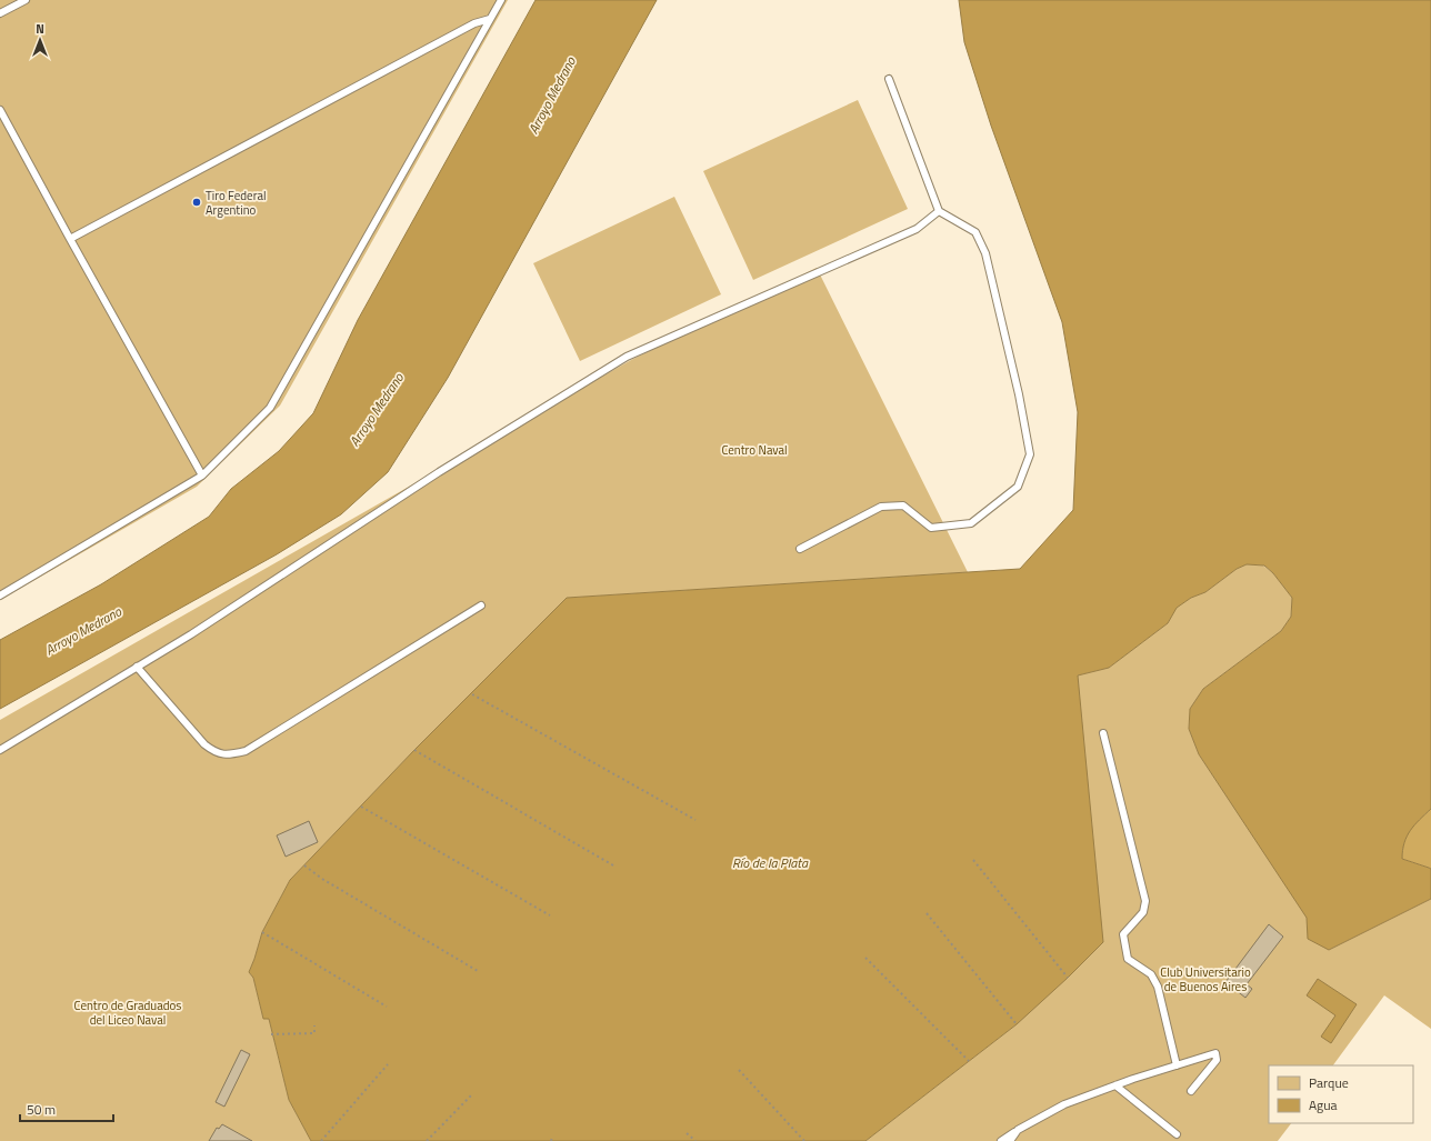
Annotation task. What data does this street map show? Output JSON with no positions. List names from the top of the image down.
{
  "water": ["Arroyo Medrano", "Río de la Plata"],
  "parks": ["Centro Naval", "Club Universitario de Buenos Aires", "Centro de Graduados del Liceo Naval"],
  "places": ["Tiro Federal Argentino"],
  "legend": ["Parque", "Agua"],
  "scale_bar": "50 m",
  "north": "top"
}
